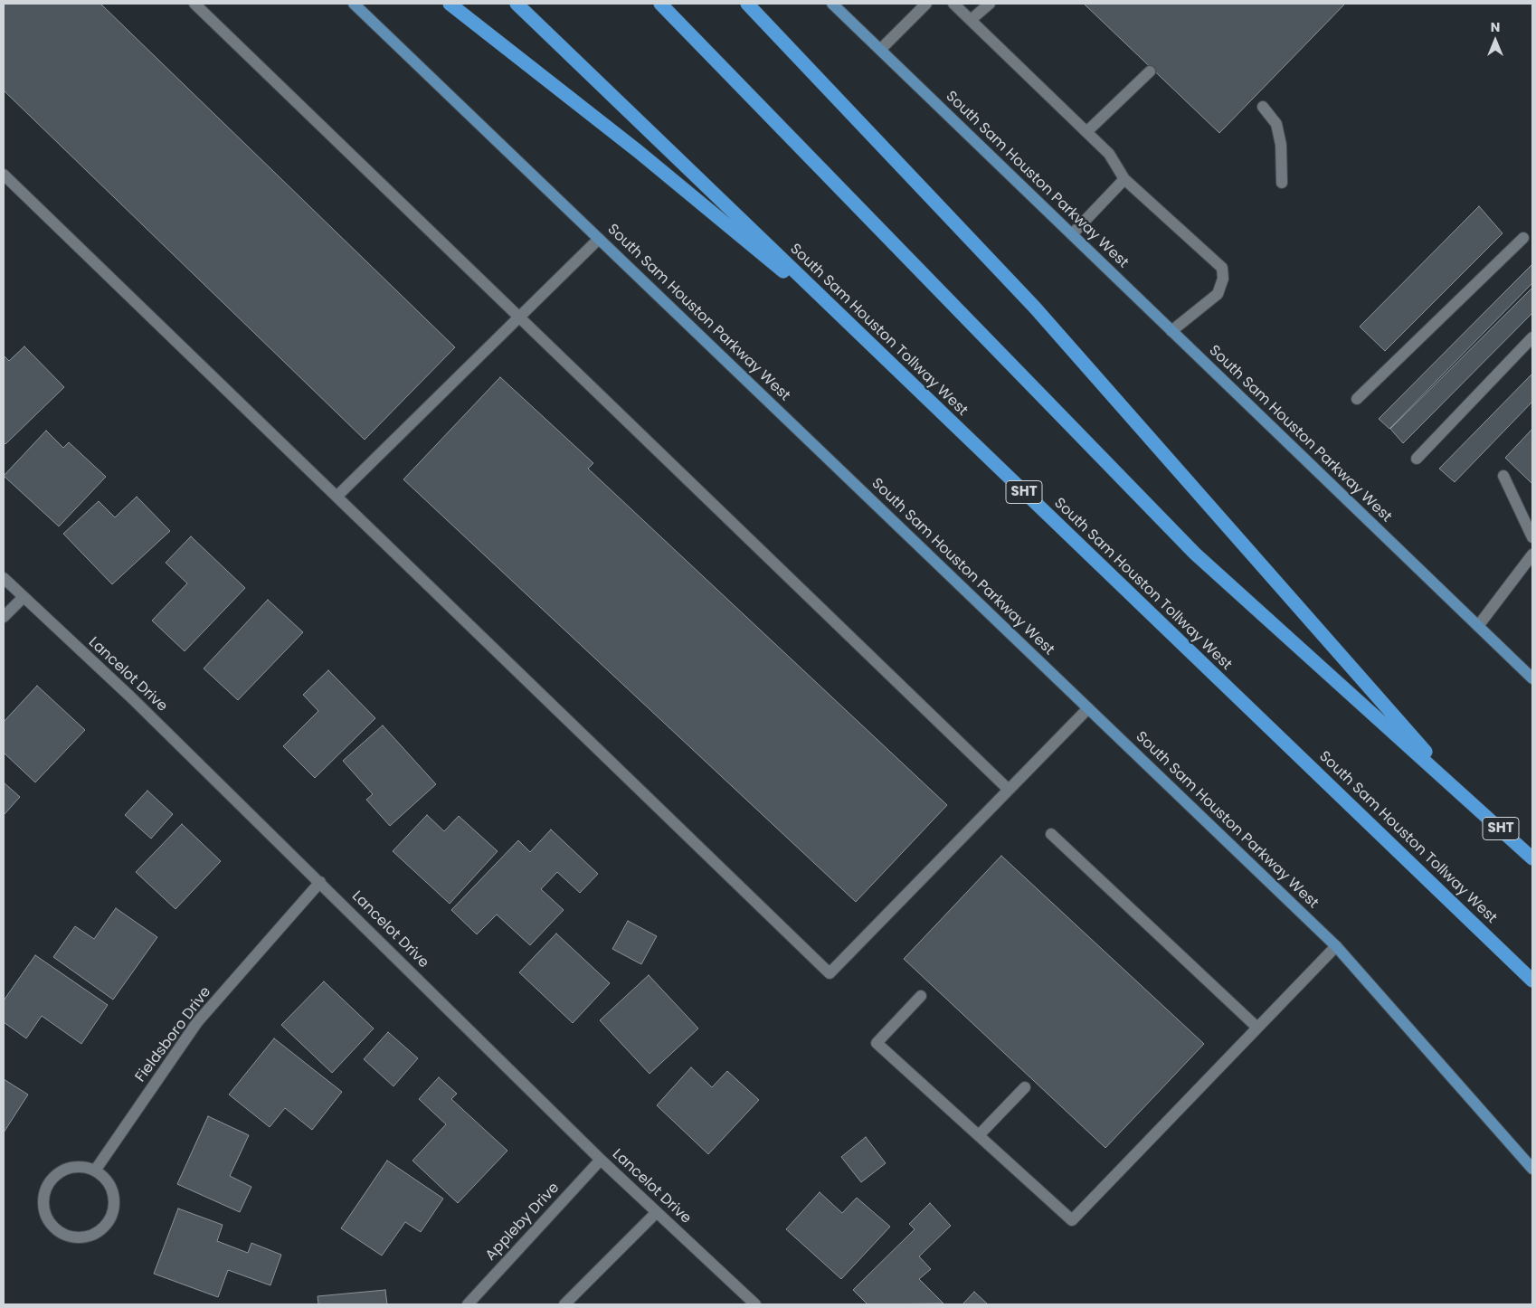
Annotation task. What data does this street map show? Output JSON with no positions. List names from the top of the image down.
{
  "streets": {
    "highway": ["South Sam Houston Tollway West", "SHT"],
    "main road": ["South Sam Houston Parkway West"],
    "street": ["Lancelot Drive", "Fieldsboro Drive", "Appleby Drive"]
  },
  "crossings": [
    ["Lancelot Drive", "Fieldsboro Drive"],
    ["Lancelot Drive", "Appleby Drive"]
  ],
  "north": "top"
}
